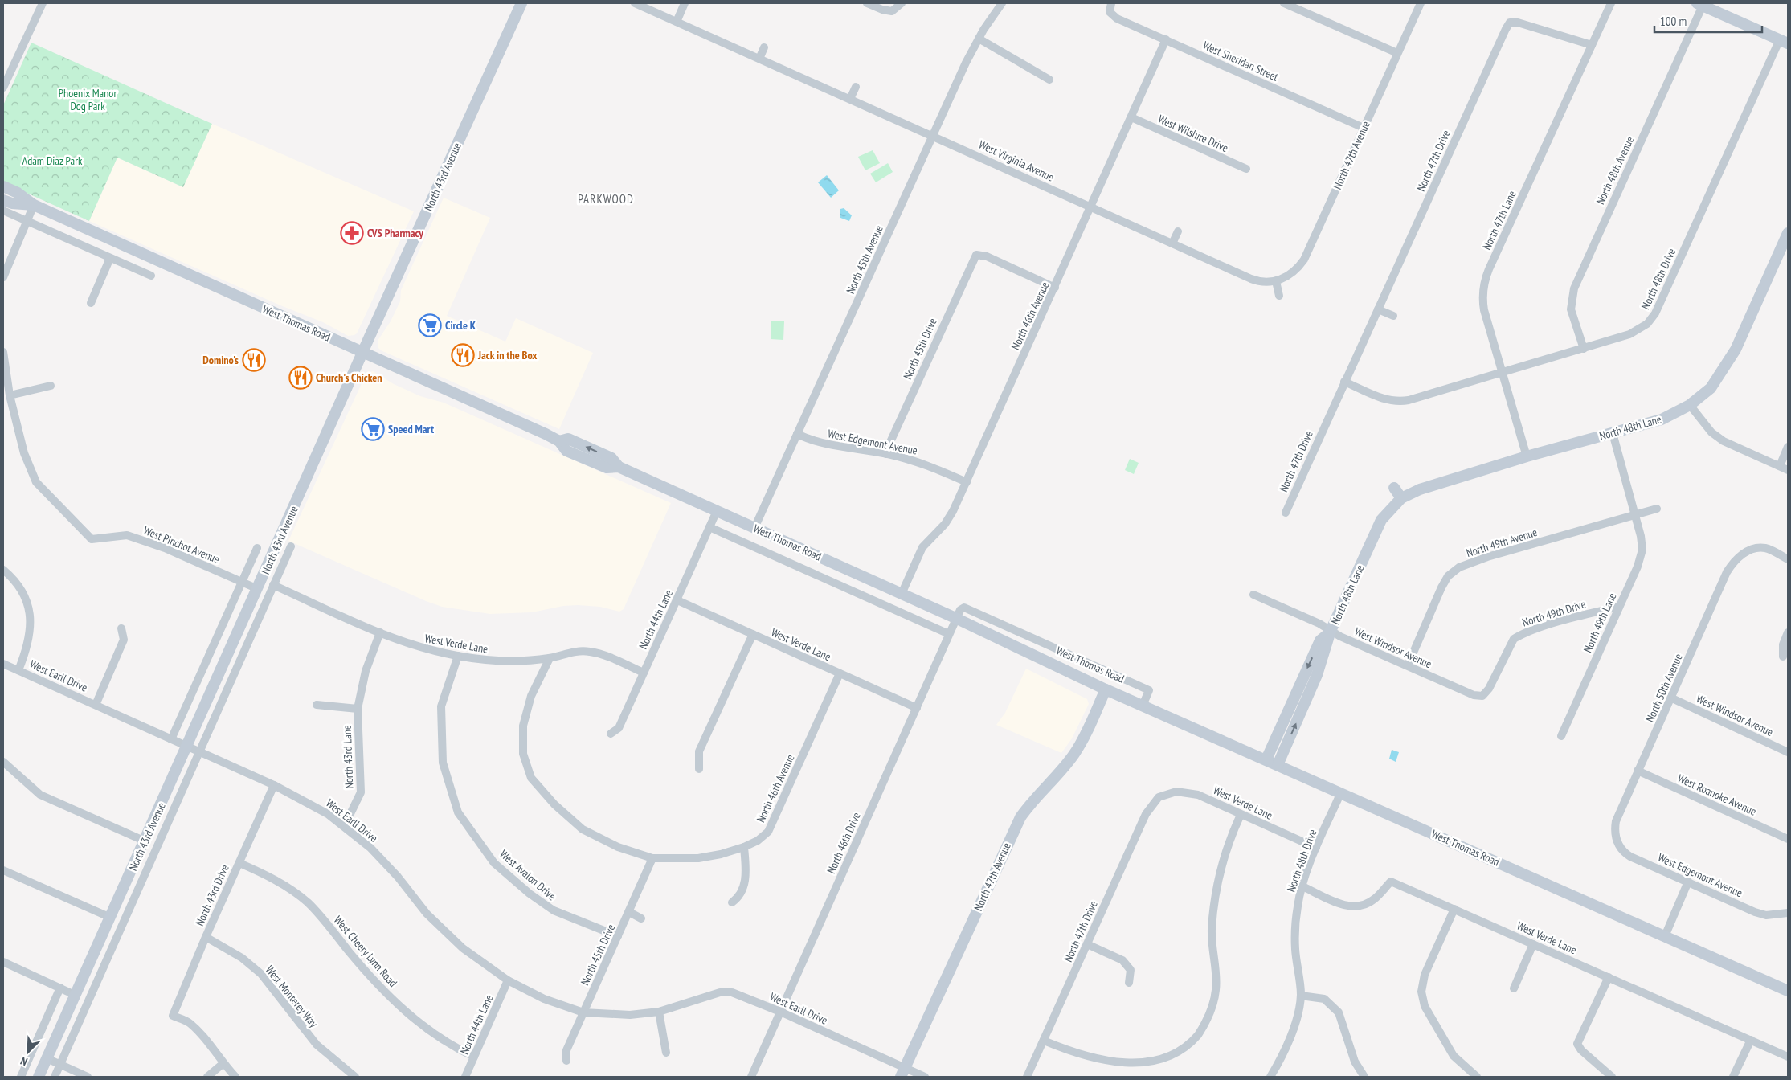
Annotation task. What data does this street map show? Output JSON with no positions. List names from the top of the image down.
{
  "streets": {
    "main road": [
      "North 47th Avenue",
      "North 43rd Avenue",
      "West Thomas Road",
      "North 48th Lane"
    ],
    "street": [
      "West Sheridan Street",
      "West Wilshire Drive",
      "West Virginia Avenue",
      "North 47th Drive",
      "North 48th Avenue",
      "North 47th Lane",
      "North 45th Avenue",
      "North 48th Drive",
      "North 46th Avenue",
      "North 45th Drive",
      "West Edgemont Avenue",
      "North 49th Avenue",
      "West Pinchot Avenue",
      "North 49th Drive",
      "North 44th Lane",
      "North 49th Lane",
      "West Verde Lane",
      "West Windsor Avenue",
      "West Earll Drive",
      "North 50th Avenue",
      "North 43rd Lane",
      "West Roanoke Avenue",
      "North 46th Drive",
      "West Avalon Drive",
      "North 43rd Drive",
      "West Cheery Lynn Road",
      "West Monterey Way"
    ]
  },
  "crossings": [
    ["West Sheridan Street", "North 47th Avenue"],
    ["West Sheridan Street", "North 46th Avenue"],
    ["West Wilshire Drive", "North 46th Avenue"],
    ["North 47th Avenue", "West Virginia Avenue"],
    ["North 47th Avenue", "West Thomas Road"],
    ["North 47th Avenue", "West Earll Drive"],
    ["West Virginia Avenue", "North 45th Avenue"],
    ["West Virginia Avenue", "North 46th Avenue"],
    ["North 47th Drive", "North 47th Lane"],
    ["North 47th Drive", "North 48th Drive"],
    ["North 47th Drive", "West Verde Lane"],
    ["North 48th Avenue", "North 48th Drive"],
    ["North 43rd Avenue", "West Thomas Road"],
    ["North 43rd Avenue", "West Pinchot Avenue"],
    ["North 43rd Avenue", "West Verde Lane"],
    ["North 43rd Avenue", "West Earll Drive"],
    ["North 47th Lane", "North 48th Drive"],
    ["North 47th Lane", "North 48th Lane"],
    ["North 45th Avenue", "West Thomas Road"],
    ["North 45th Avenue", "West Edgemont Avenue"],
    ["North 48th Drive", "West Thomas Road"],
    ["North 48th Drive", "West Verde Lane"],
    ["North 46th Avenue", "West Thomas Road"],
    ["North 46th Avenue", "North 45th Drive"],
    ["North 46th Avenue", "West Edgemont Avenue"],
    ["North 46th Avenue", "West Verde Lane"],
    ["West Thomas Road", "North 48th Lane"],
    ["West Thomas Road", "North 44th Lane"],
    ["West Thomas Road", "North 46th Drive"],
    ["North 45th Drive", "West Edgemont Avenue"],
    ["North 45th Drive", "West Earll Drive"],
    ["North 45th Drive", "West Avalon Drive"],
    ["North 48th Lane", "North 49th Lane"],
    ["North 48th Lane", "West Windsor Avenue"],
    ["West Edgemont Avenue", "North 50th Avenue"],
    ["North 49th Avenue", "North 49th Lane"],
    ["North 49th Avenue", "West Windsor Avenue"],
    ["North 49th Drive", "North 49th Lane"],
    ["North 49th Drive", "West Windsor Avenue"],
    ["North 44th Lane", "West Verde Lane"],
    ["North 44th Lane", "West Earll Drive"],
    ["North 44th Lane", "West Cheery Lynn Road"],
    ["West Verde Lane", "North 43rd Lane"],
    ["West Verde Lane", "North 46th Drive"],
    ["West Verde Lane", "West Avalon Drive"],
    ["West Windsor Avenue", "North 50th Avenue"],
    ["West Earll Drive", "North 43rd Lane"],
    ["West Earll Drive", "North 46th Drive"],
    ["West Earll Drive", "North 43rd Drive"],
    ["North 50th Avenue", "West Roanoke Avenue"],
    ["North 43rd Drive", "West Cheery Lynn Road"],
    ["North 43rd Drive", "West Monterey Way"]
  ],
  "districts": ["PARKWOOD"],
  "parks": ["Phoenix Manor Dog Park", "Adam Diaz Park"],
  "places": {
    "pharmacy": ["CVS Pharmacy"],
    "supermarket": ["Circle K", "Speed Mart"],
    "restaurant": ["Jack in the Box", "Domino's", "Church's Chicken"]
  },
  "scale_bar": "100 m",
  "north": "bottom left"
}
